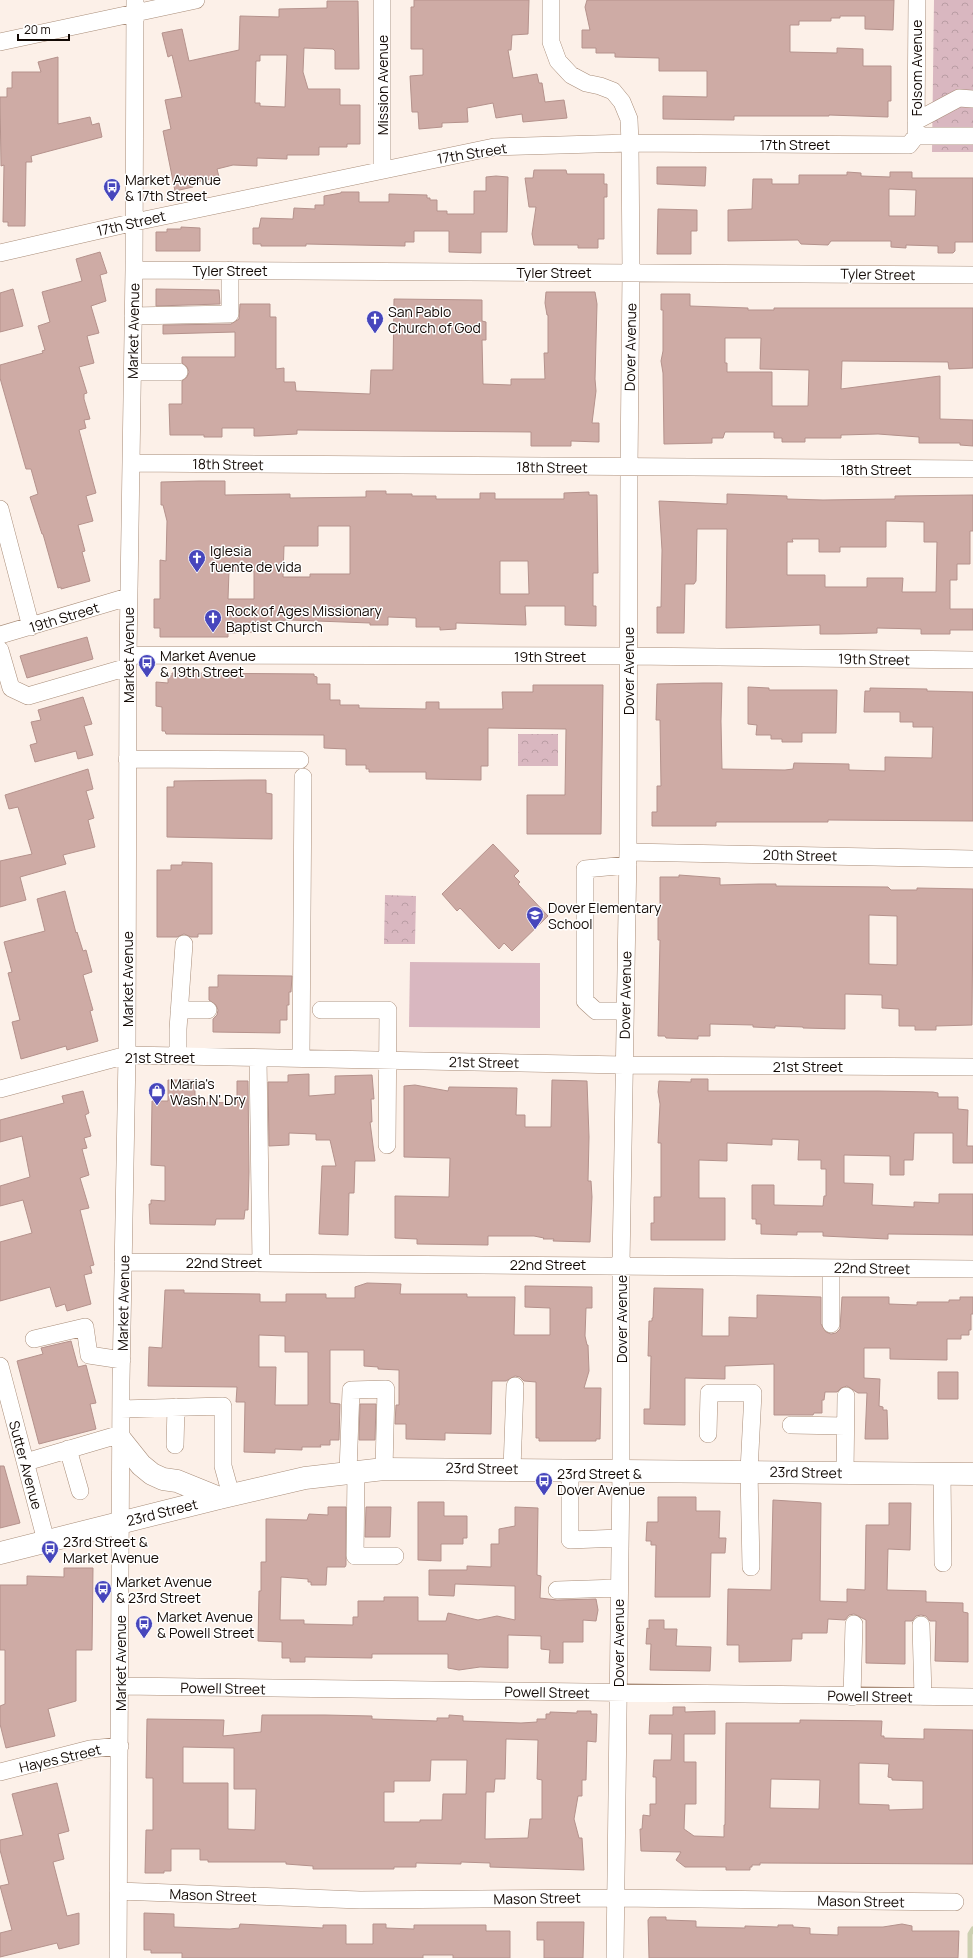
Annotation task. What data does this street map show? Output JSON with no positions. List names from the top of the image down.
{
  "streets": {
    "main road": ["23rd Street"],
    "street": [
      "Folsom Avenue",
      "Mission Avenue",
      "17th Street",
      "Tyler Street",
      "Market Avenue",
      "Dover Avenue",
      "18th Street",
      "19th Street",
      "20th Street",
      "21st Street",
      "22nd Street",
      "Sutter Avenue",
      "Powell Street",
      "Hayes Street",
      "Mason Street"
    ]
  },
  "crossings": [
    ["Folsom Avenue", "17th Street"],
    ["Mission Avenue", "17th Street"],
    ["17th Street", "Market Avenue"],
    ["17th Street", "Dover Avenue"],
    ["Tyler Street", "Market Avenue"],
    ["Tyler Street", "Dover Avenue"],
    ["Market Avenue", "18th Street"],
    ["Market Avenue", "19th Street"],
    ["Market Avenue", "21st Street"],
    ["Market Avenue", "22nd Street"],
    ["Market Avenue", "23rd Street"],
    ["Market Avenue", "Powell Street"],
    ["Market Avenue", "Hayes Street"],
    ["Market Avenue", "Mason Street"],
    ["Dover Avenue", "18th Street"],
    ["Dover Avenue", "19th Street"],
    ["Dover Avenue", "20th Street"],
    ["Dover Avenue", "21st Street"],
    ["Dover Avenue", "22nd Street"],
    ["Dover Avenue", "23rd Street"],
    ["Dover Avenue", "Powell Street"],
    ["Dover Avenue", "Mason Street"],
    ["Sutter Avenue", "23rd Street"]
  ],
  "places": {
    "bus stop": [
      "Market Avenue & 17th Street",
      "Market Avenue & 19th Street",
      "23rd Street & Dover Avenue",
      "23rd Street & Market Avenue",
      "Market Avenue & 23rd Street",
      "Market Avenue & Powell Street"
    ],
    "church": ["San Pablo Church of God", "Iglesia fuente de vida", "Rock of Ages Missionary Baptist Church"],
    "school or university": ["Dover Elementary School"],
    "shop": ["Maria's Wash N' Dry"]
  },
  "scale_bar": "20 m"
}
